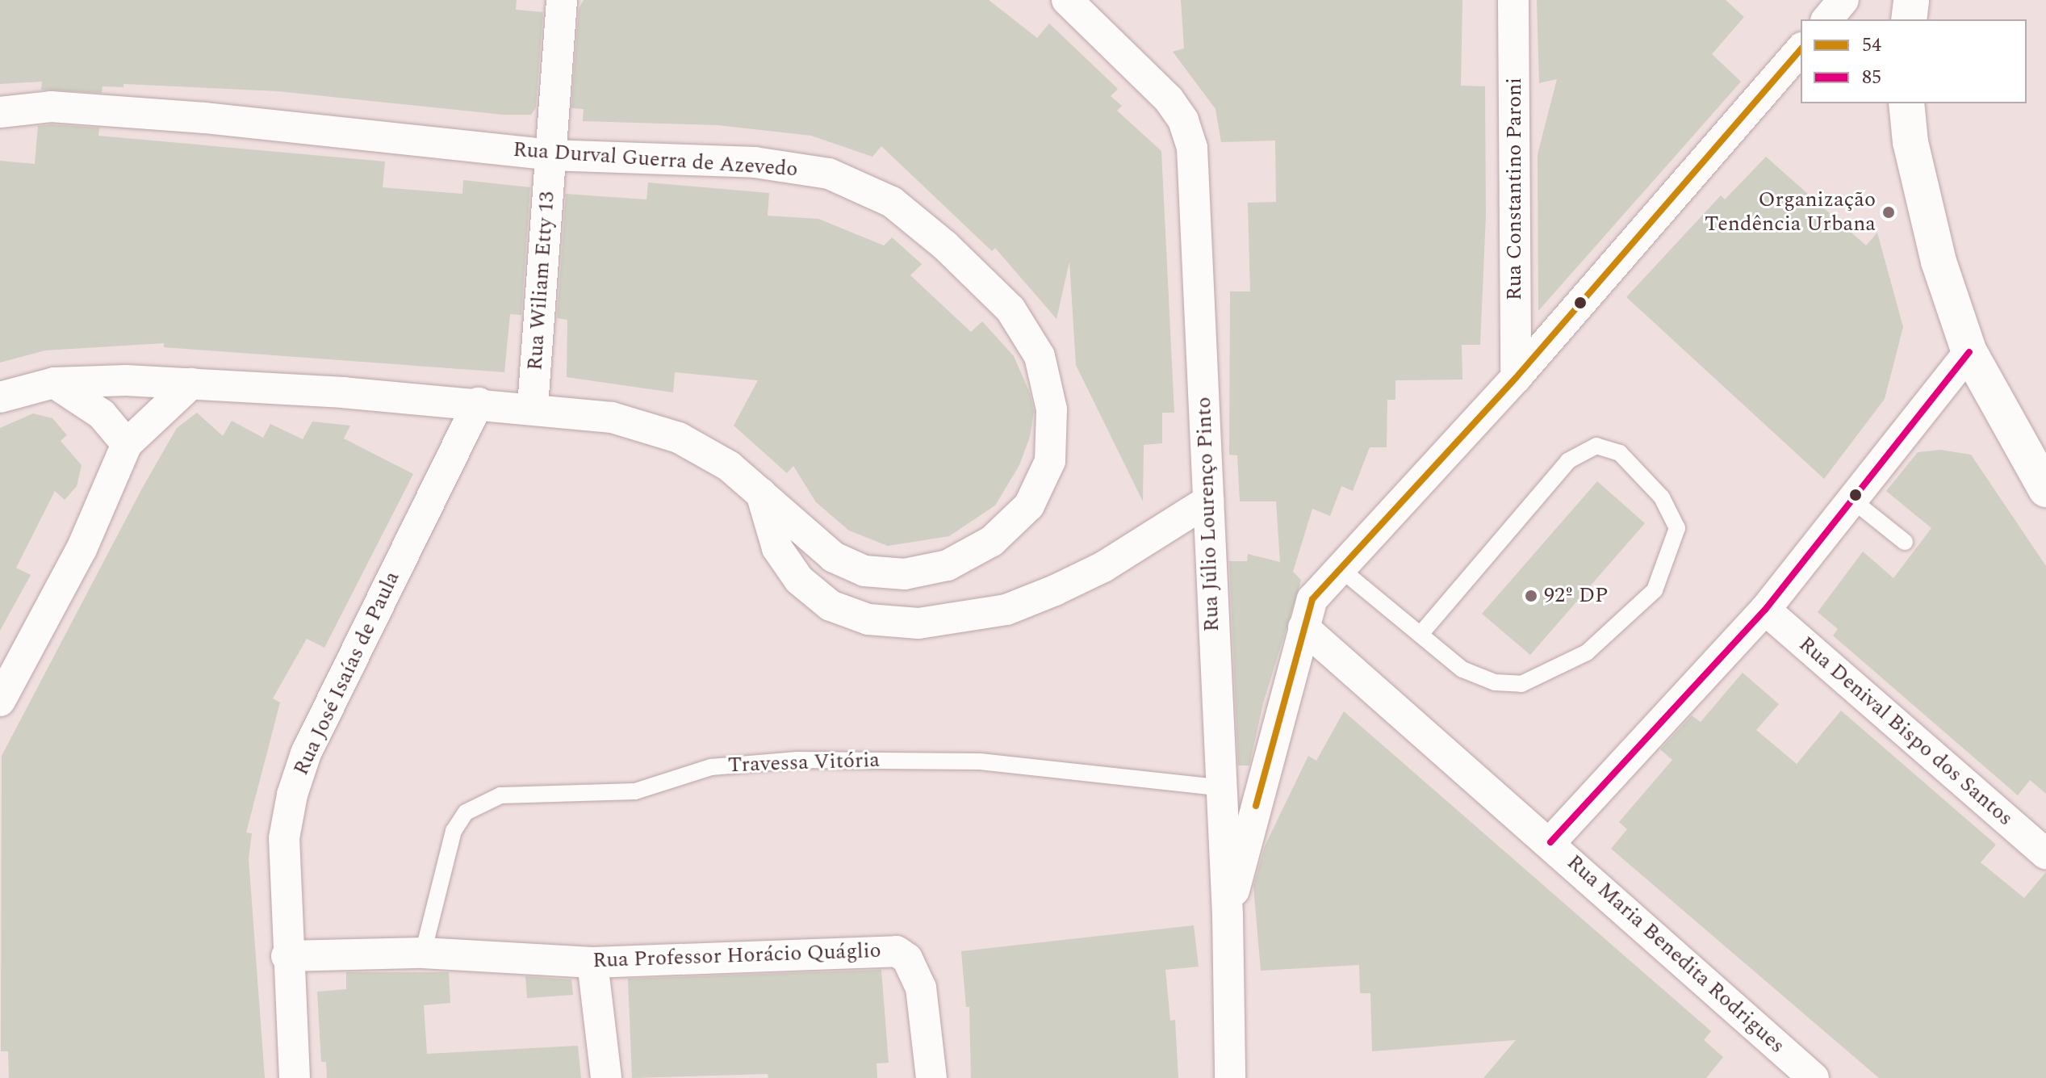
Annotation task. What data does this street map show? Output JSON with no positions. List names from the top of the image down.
{
  "streets": {
    "street": [
      "Rua Durval Guerra de Azevedo",
      "Rua Constantino Paroni",
      "Rua Wiliam Etty 13",
      "Rua Júlio Lourenço Pinto",
      "Rua José Isaías de Paula",
      "Rua Denival Bispo dos Santos",
      "Rua Maria Benedita Rodrigues",
      "Rua Professor Horácio Quáglio"
    ],
    "lane": ["Travessa Vitória"]
  },
  "crossings": [
    ["Rua Durval Guerra de Azevedo", "Rua Wiliam Etty 13"],
    ["Rua Durval Guerra de Azevedo", "Rua José Isaías de Paula"],
    ["Rua Júlio Lourenço Pinto", "Travessa Vitória"],
    ["Rua José Isaías de Paula", "Rua Professor Horácio Quáglio"],
    ["Travessa Vitória", "Rua Professor Horácio Quáglio"]
  ],
  "places": ["Organização Tendência Urbana", "92º DP"],
  "lines": ["transit line 54", "transit line 85"],
  "legend": ["54", "85"]
}
